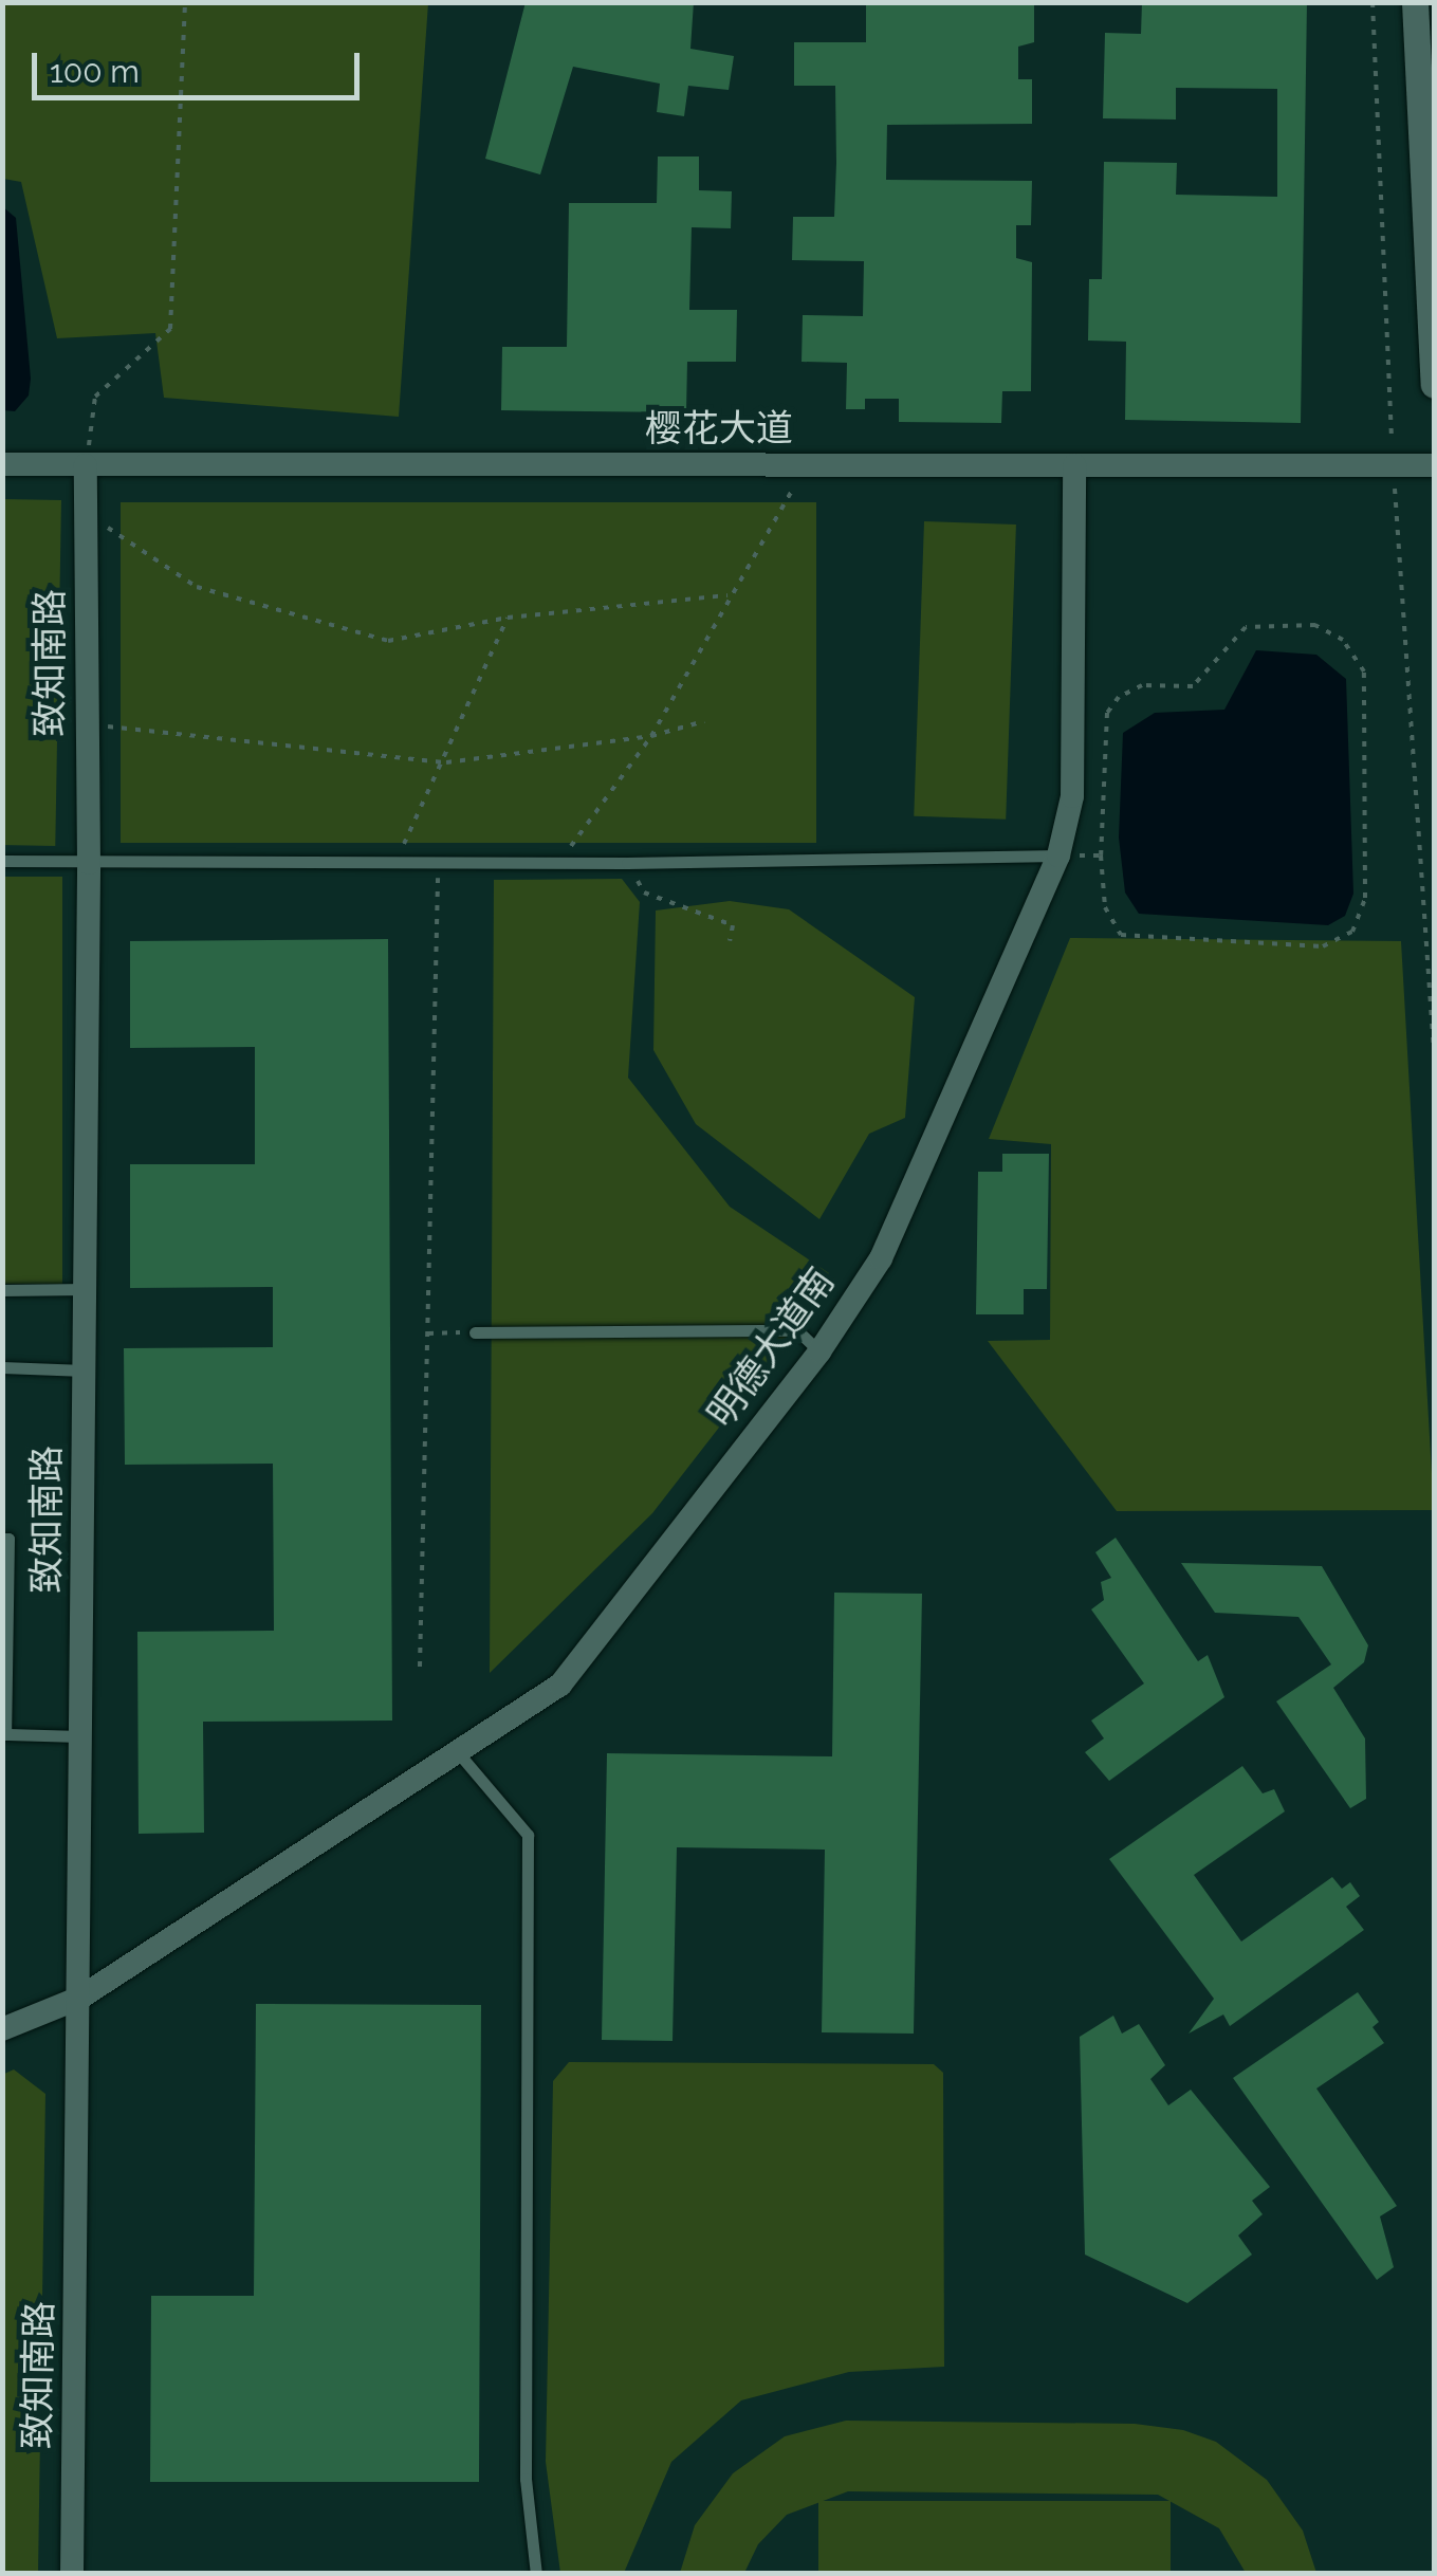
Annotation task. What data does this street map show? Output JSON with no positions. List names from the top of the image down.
{
  "streets": {
    "street": ["樱花大道", "致知南路", "明德大道南"]
  },
  "crossings": [
    ["樱花大道", "致知南路"],
    ["樱花大道", "明德大道南"],
    ["致知南路", "明德大道南"]
  ],
  "scale_bar": "100 m"
}
